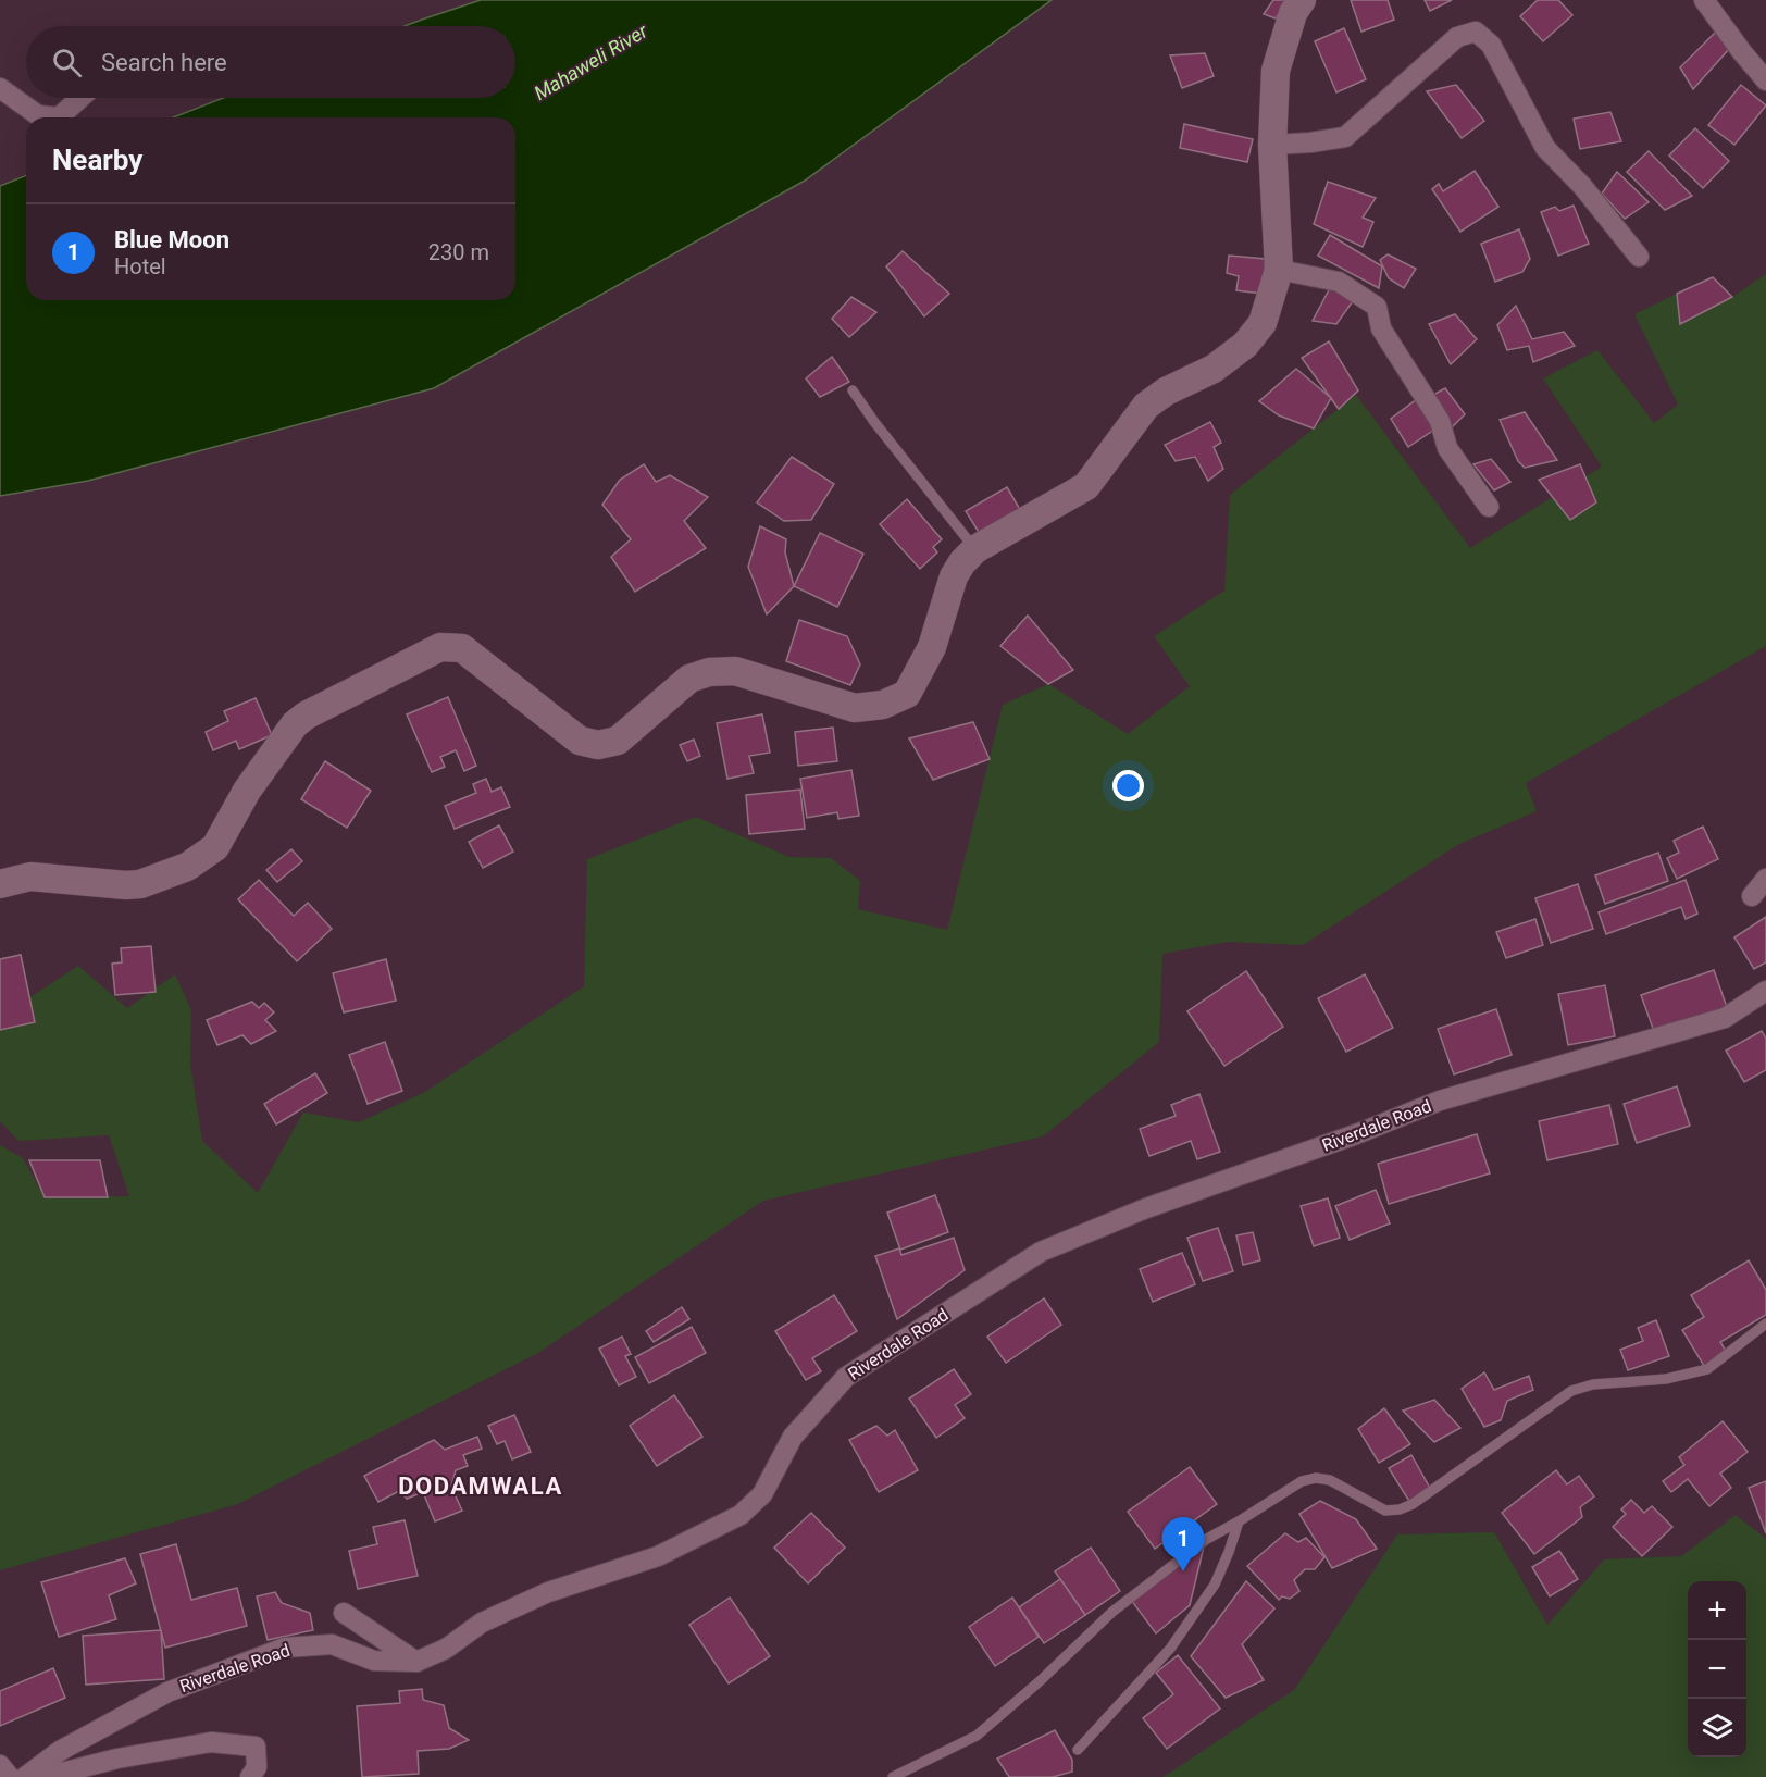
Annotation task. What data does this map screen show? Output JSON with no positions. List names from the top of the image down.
{
  "streets": {
    "street": ["Riverdale Road"]
  },
  "districts": ["DODAMWALA"],
  "water": ["Mahaweli River"],
  "page": {
    "search": "Search here",
    "heading": "Nearby",
    "list": [
      {
        "mark": "1",
        "name": "Blue Moon",
        "note": "Hotel",
        "value": "230 m"
      }
    ],
    "pins": "1",
    "map_buttons": ["+", "−"]
  }
}
